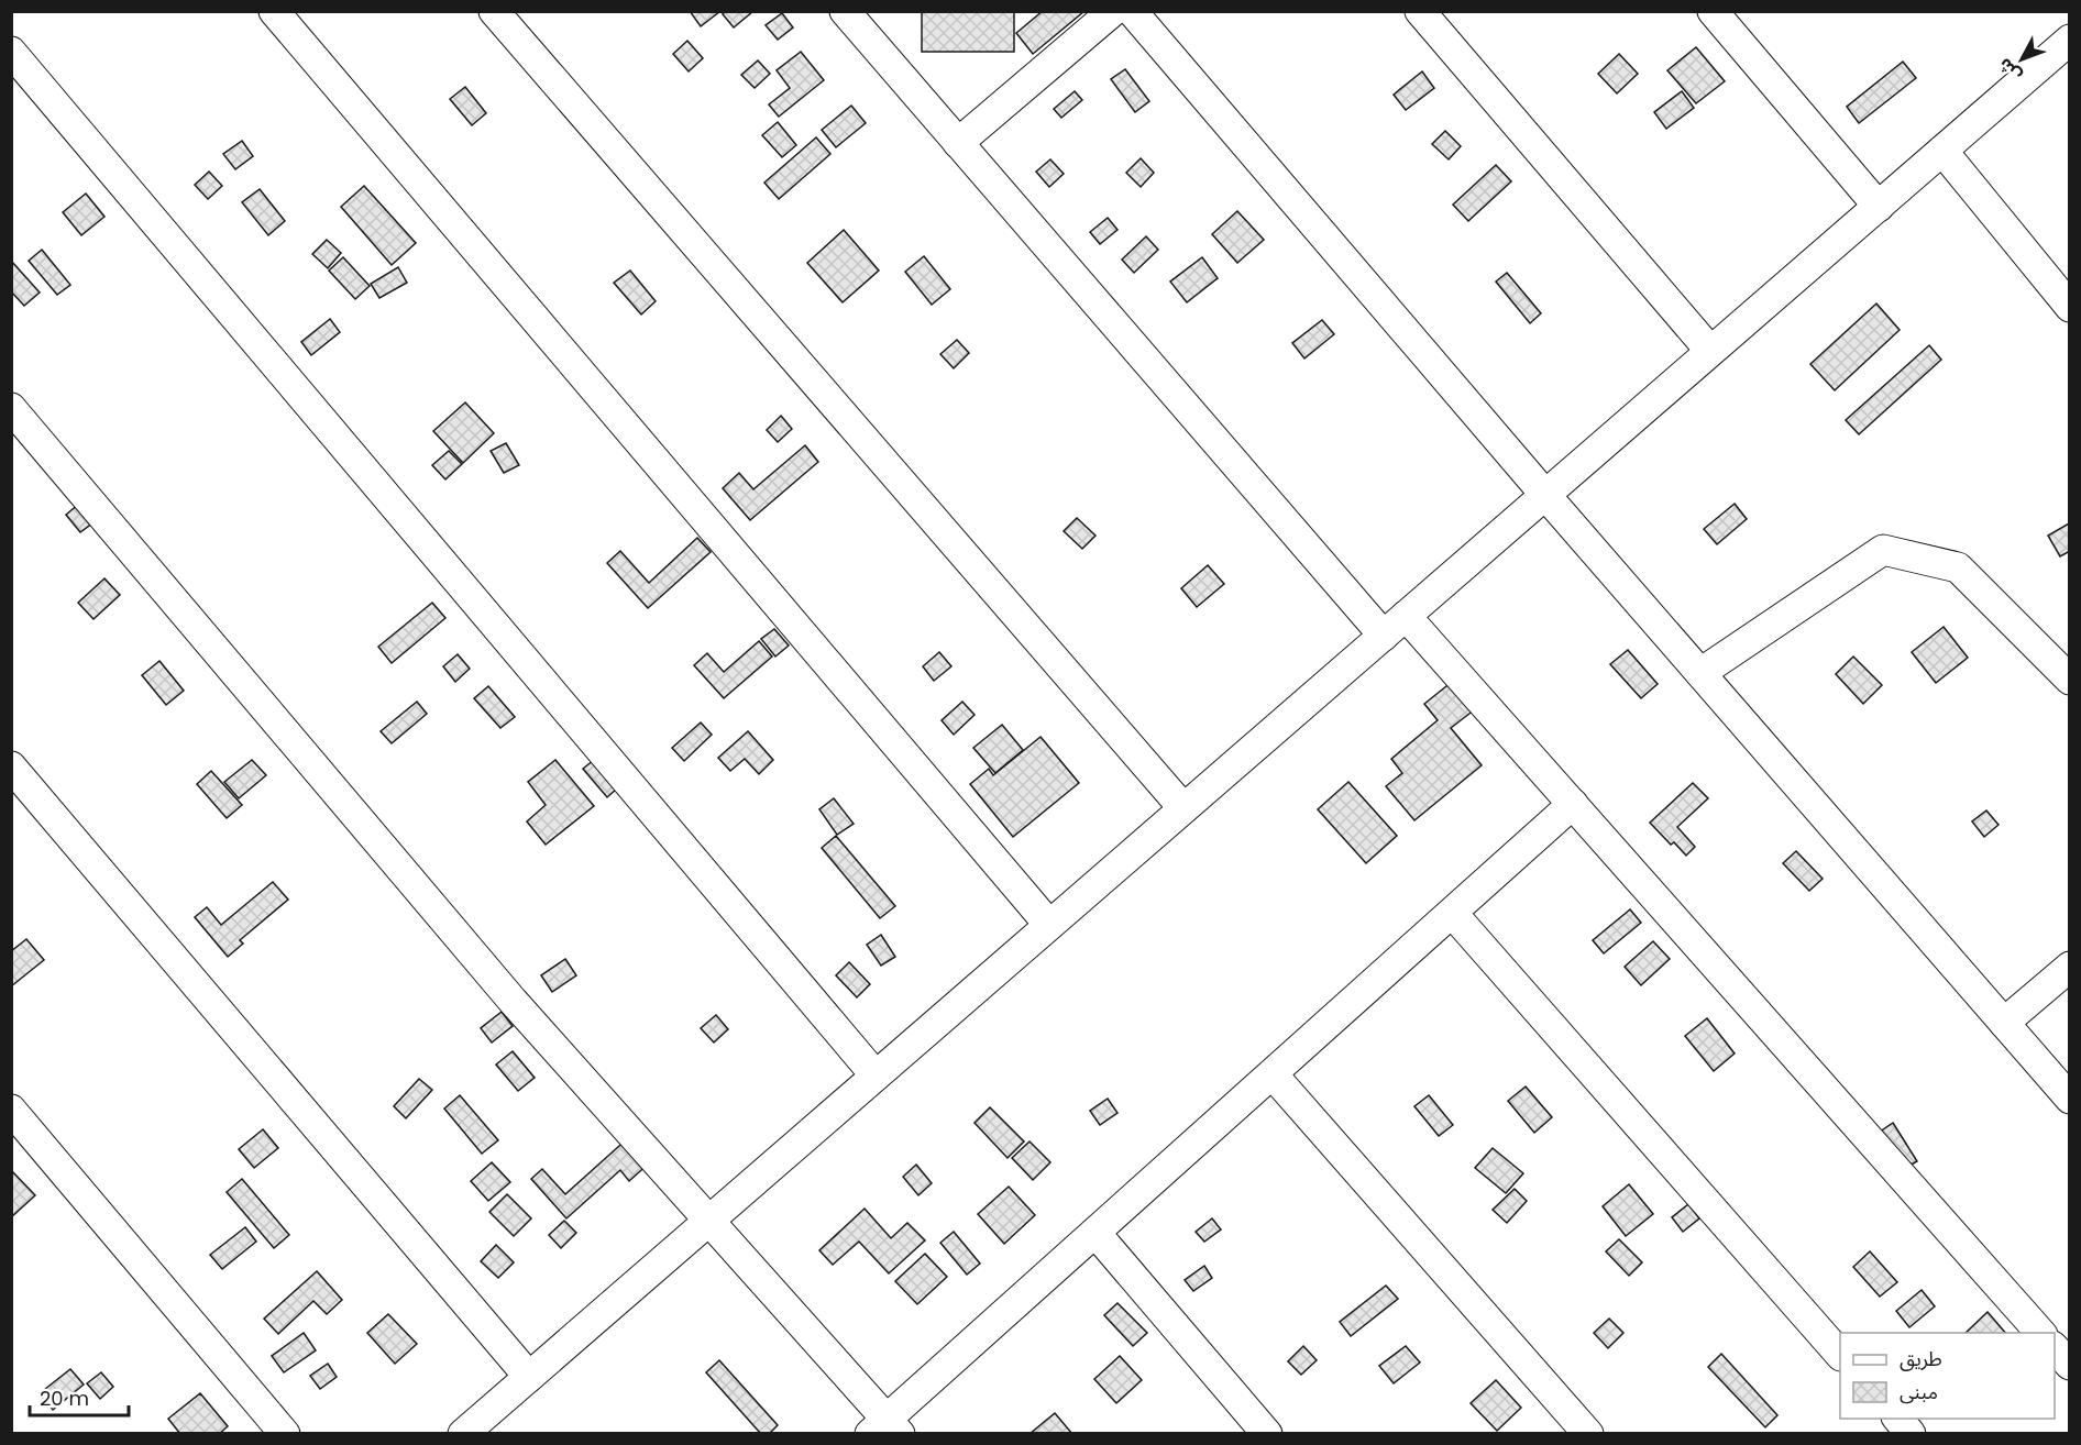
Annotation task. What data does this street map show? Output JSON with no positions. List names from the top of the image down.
{
  "legend": ["طريق", "مبنى"],
  "scale_bar": "20 m",
  "north": "bottom left"
}
